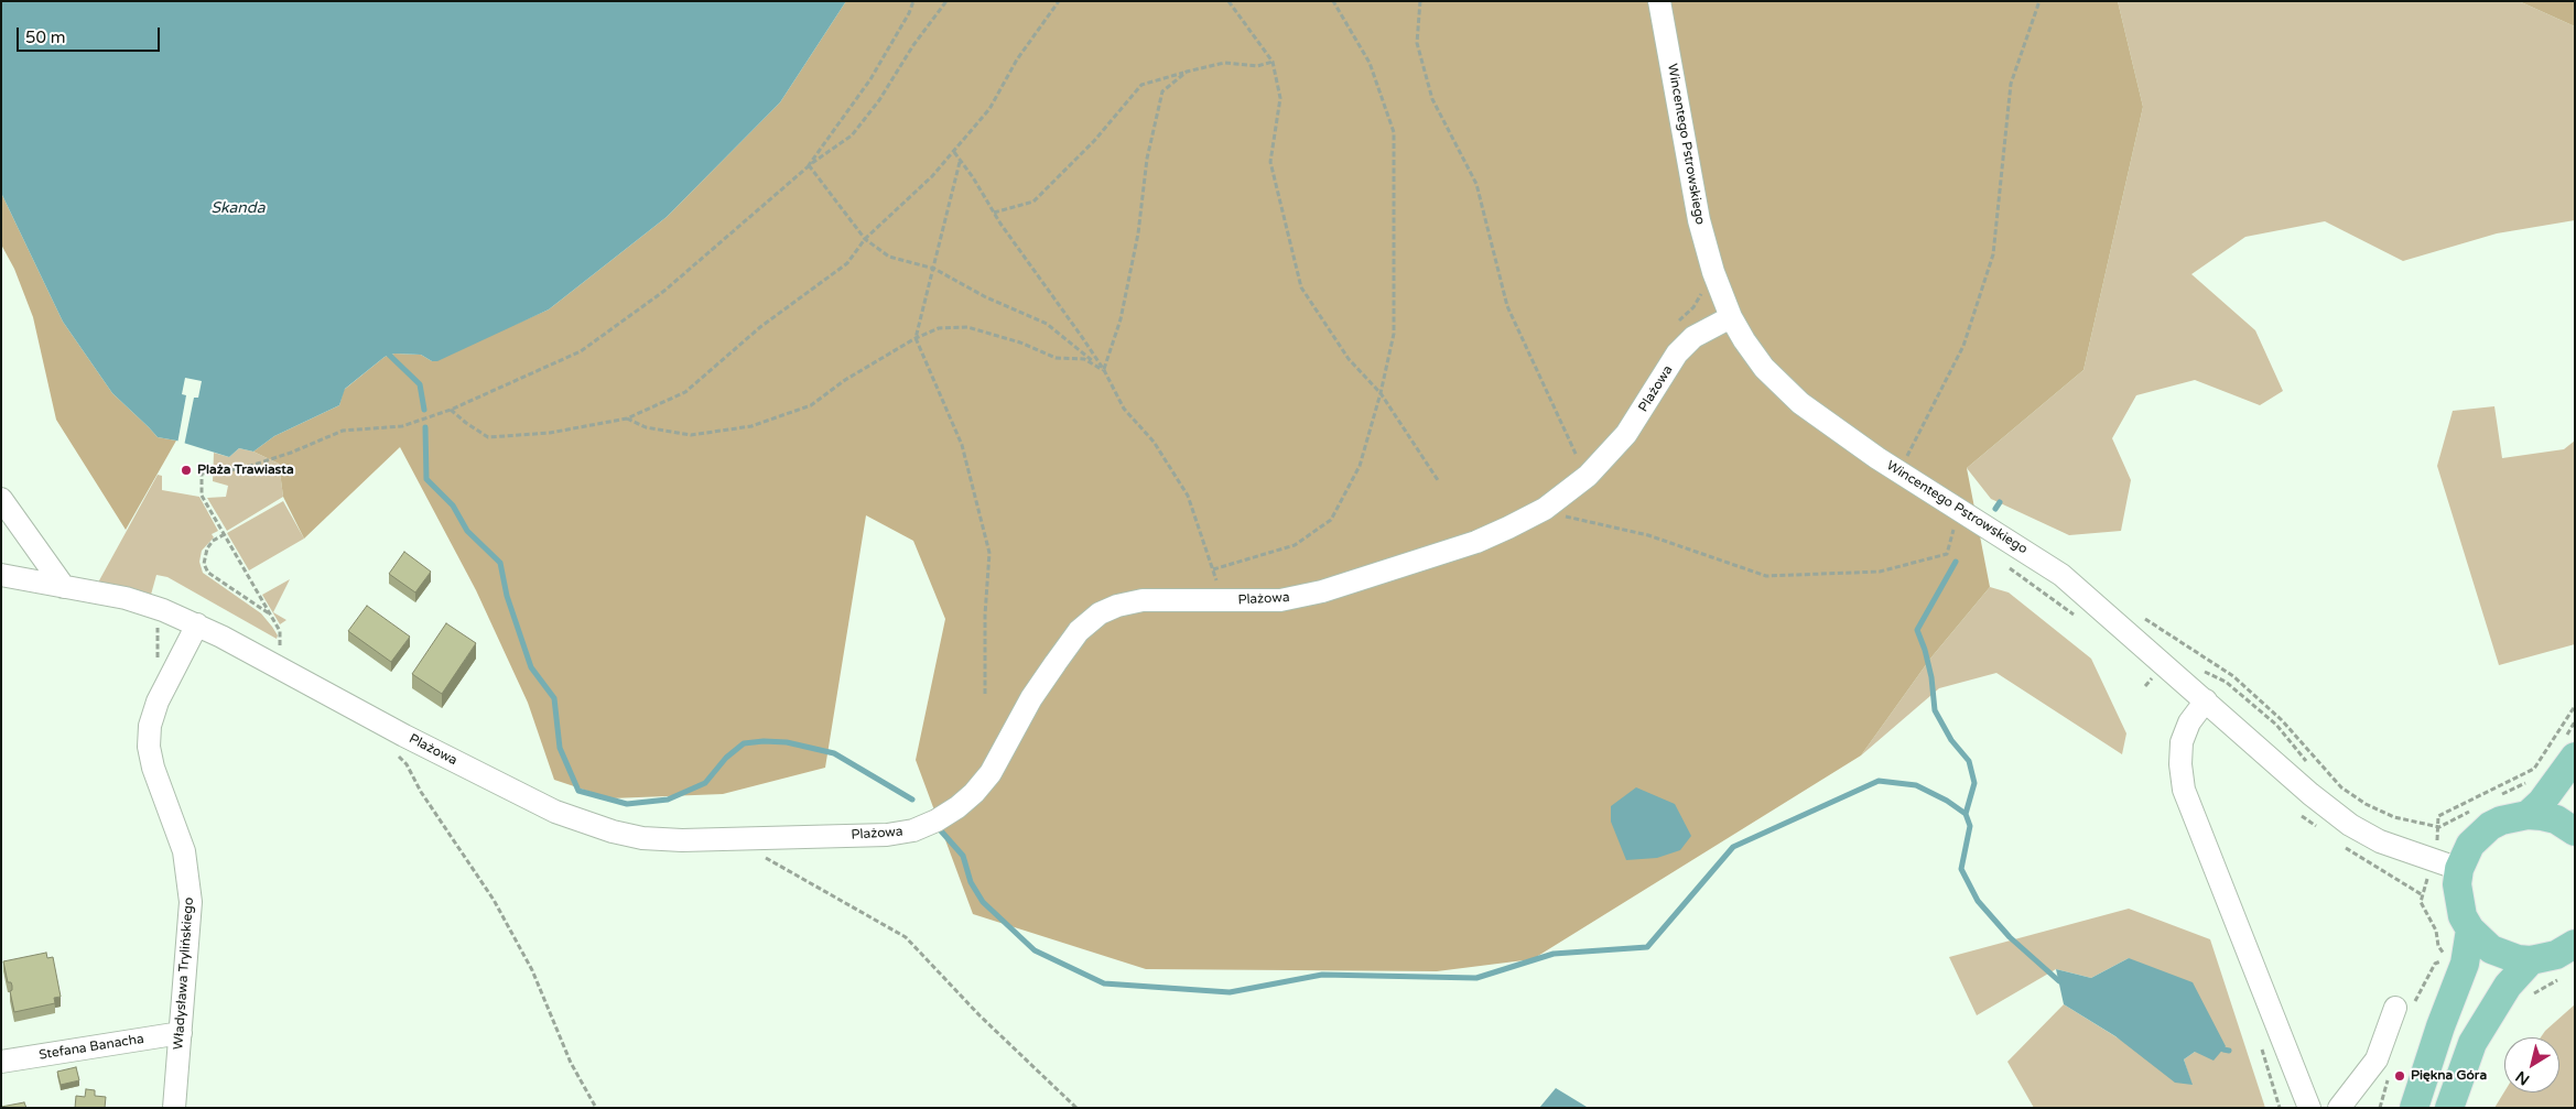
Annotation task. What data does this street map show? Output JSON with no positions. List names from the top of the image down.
{
  "streets": {
    "street": [
      "Wincentego Pstrowskiego",
      "Plażowa",
      "Władysława Trylińskiego",
      "Stefana Banacha"
    ]
  },
  "crossings": [
    ["Wincentego Pstrowskiego", "Plażowa"],
    ["Plażowa", "Władysława Trylińskiego"],
    ["Władysława Trylińskiego", "Stefana Banacha"]
  ],
  "water": ["Skanda"],
  "places": ["Plaża Trawiasta", "Piękna Góra"],
  "scale_bar": "50 m",
  "north": "bottom left"
}
